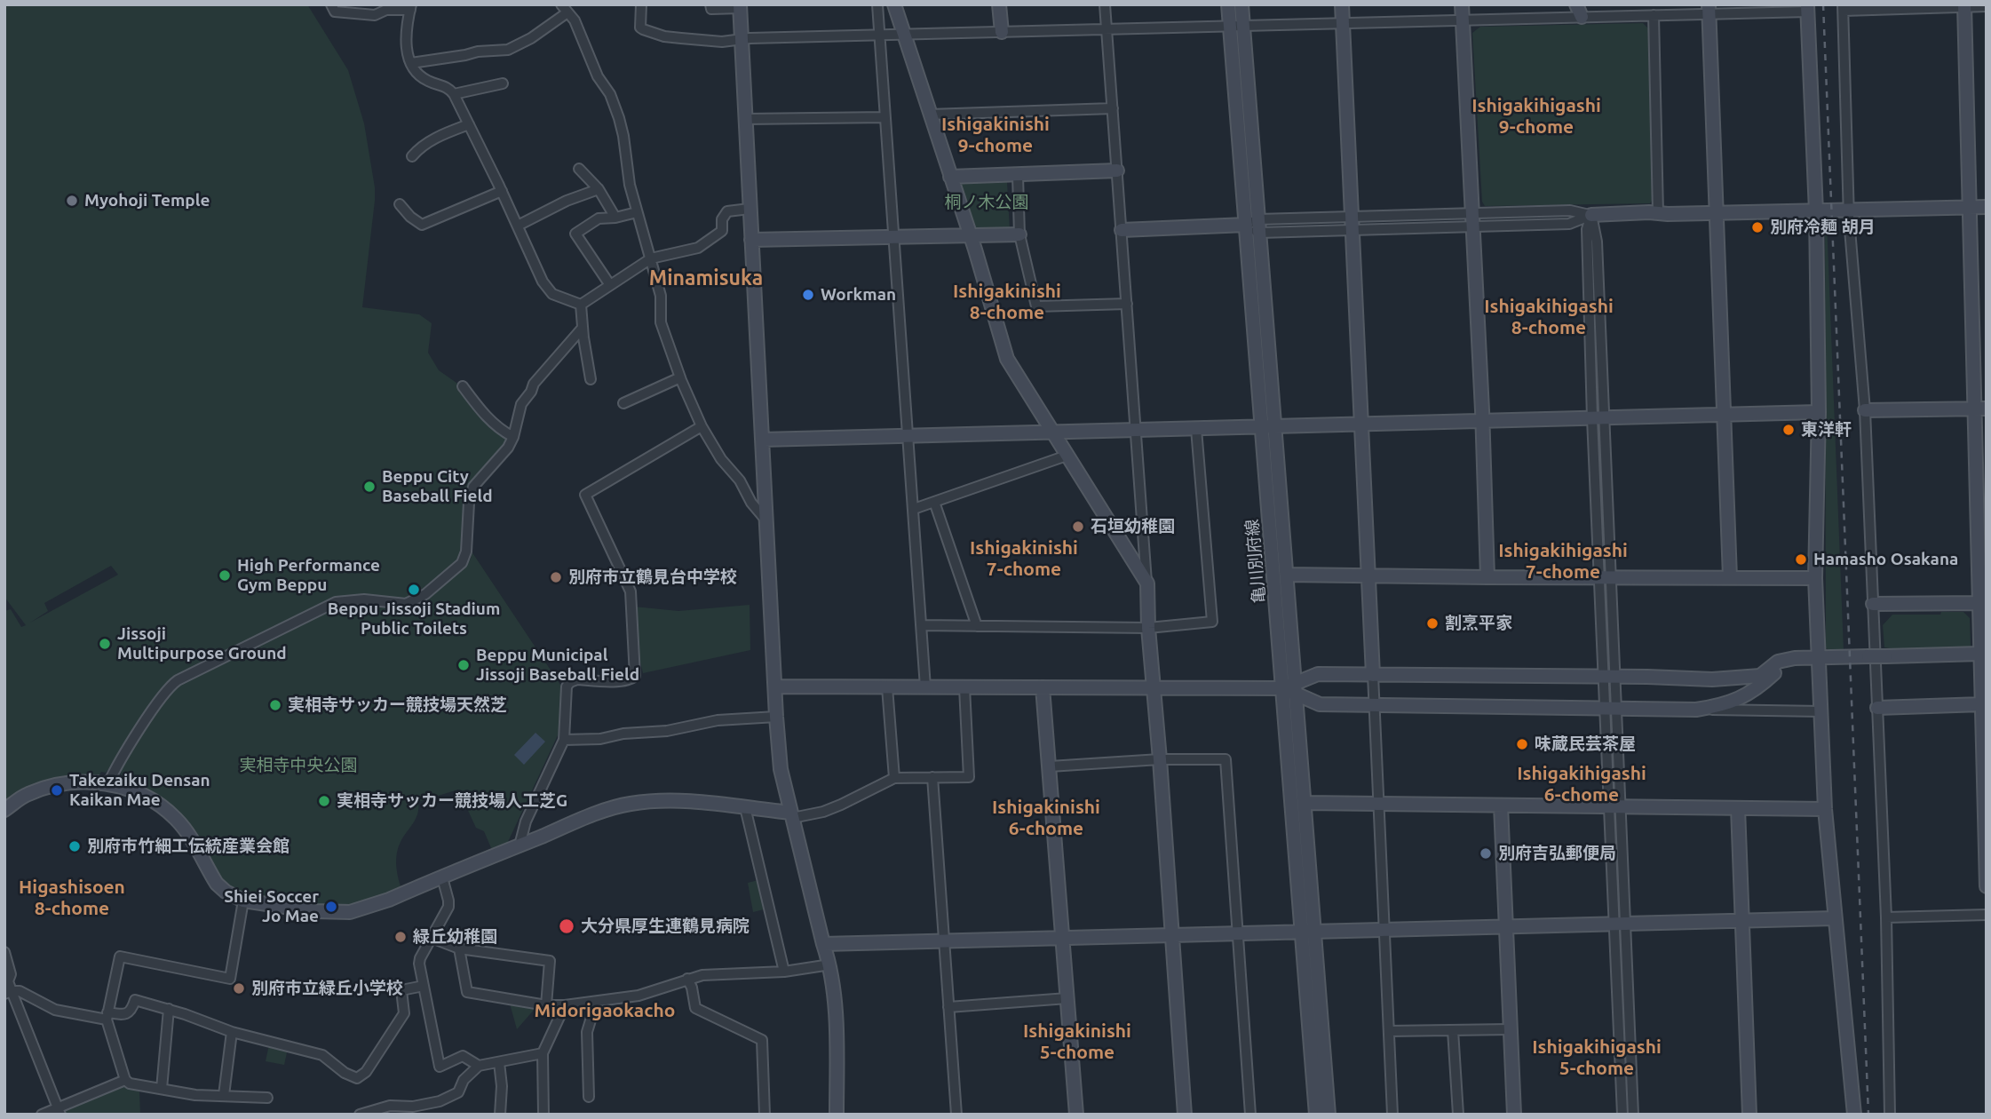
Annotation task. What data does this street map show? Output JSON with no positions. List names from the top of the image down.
{
  "streets": {
    "street": ["亀川別府線"]
  },
  "districts": [
    "Ishigakihigashi 9-chome",
    "Ishigakinishi 9-chome",
    "Minamisuka",
    "Ishigakinishi 8-chome",
    "Ishigakihigashi 8-chome",
    "Ishigakinishi 7-chome",
    "Ishigakihigashi 7-chome",
    "Ishigakihigashi 6-chome",
    "Ishigakinishi 6-chome",
    "Higashisoen 8-chome",
    "Midorigaokacho",
    "Ishigakinishi 5-chome",
    "Ishigakihigashi 5-chome"
  ],
  "parks": ["桐ノ木公園", "実相寺中央公園"],
  "places": [
    "Myohoji Temple",
    "別府冷麺 胡月",
    "Workman",
    "東洋軒",
    "Beppu City Baseball Field",
    "石垣幼稚園",
    "Hamasho Osakana",
    "High Performance Gym Beppu",
    "別府市立鶴見台中学校",
    "Beppu Jissoji Stadium Public Toilets",
    "割烹平家",
    "Jissoji Multipurpose Ground",
    "Beppu Municipal Jissoji Baseball Field",
    "実相寺サッカー競技場天然芝",
    "味蔵民芸茶屋",
    "Takezaiku Densan Kaikan Mae",
    "実相寺サッカー競技場人工芝G",
    "別府市竹細工伝統産業会館",
    "別府吉弘郵便局",
    "Shiei Soccer Jo Mae",
    "大分県厚生連鶴見病院",
    "緑丘幼稚園",
    "別府市立緑丘小学校"
  ]
}
